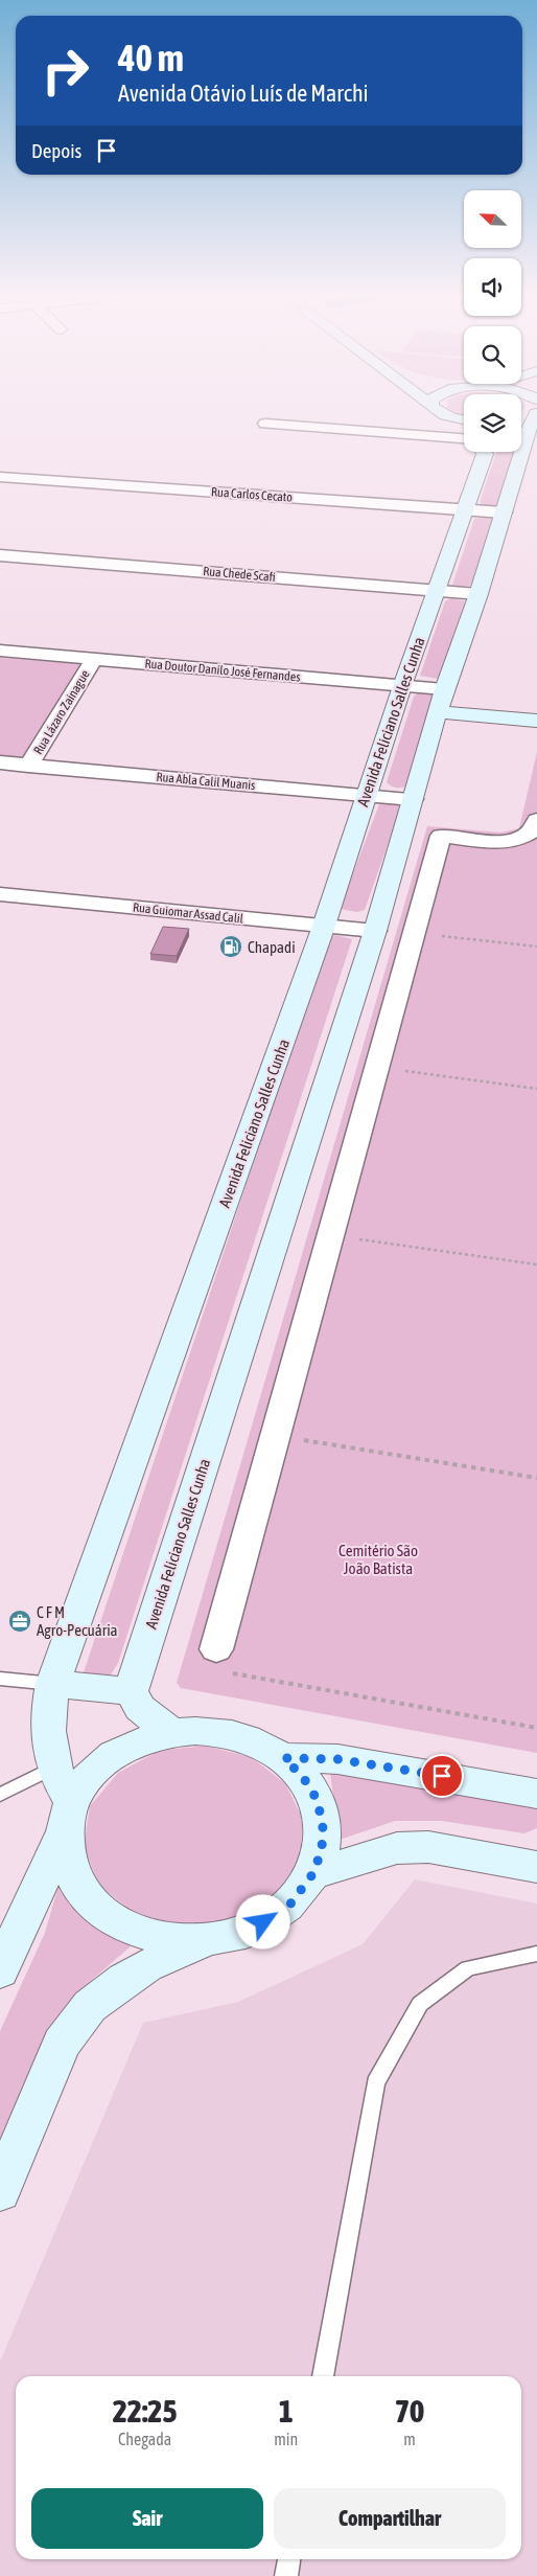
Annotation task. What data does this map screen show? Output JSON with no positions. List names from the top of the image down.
{
  "streets": {
    "main road": ["Avenida Feliciano Salles Cunha"],
    "street": [
      "Rua Carlos Cecato",
      "Rua Chede Scafi",
      "Rua Doutor Danilo José Fernandes",
      "Rua Lázaro Zainague",
      "Rua Abla Calil Muanis",
      "Rua Guiomar Assad Calil"
    ]
  },
  "crossings": [
    ["Rua Carlos Cecato", "Avenida Feliciano Salles Cunha"],
    ["Rua Chede Scafi", "Avenida Feliciano Salles Cunha"],
    ["Rua Doutor Danilo José Fernandes", "Rua Lázaro Zainague"],
    ["Rua Doutor Danilo José Fernandes", "Avenida Feliciano Salles Cunha"],
    ["Rua Lázaro Zainague", "Rua Abla Calil Muanis"],
    ["Avenida Feliciano Salles Cunha", "Rua Abla Calil Muanis"],
    ["Avenida Feliciano Salles Cunha", "Rua Guiomar Assad Calil"]
  ],
  "parks": ["Cemitério São João Batista"],
  "places": {
    "fuel station": ["Chapadi"],
    "office": ["C F M Agro-Pecuária"]
  },
  "north": "top left",
  "page": {
    "turn": ["40 m", "Avenida Otávio Luís de Marchi"],
    "then": "Depois",
    "eta": [
      "22:25",
      "Chegada",
      "1",
      "min",
      "70",
      "m"
    ],
    "buttons": ["Sair", "Compartilhar"]
  }
}
